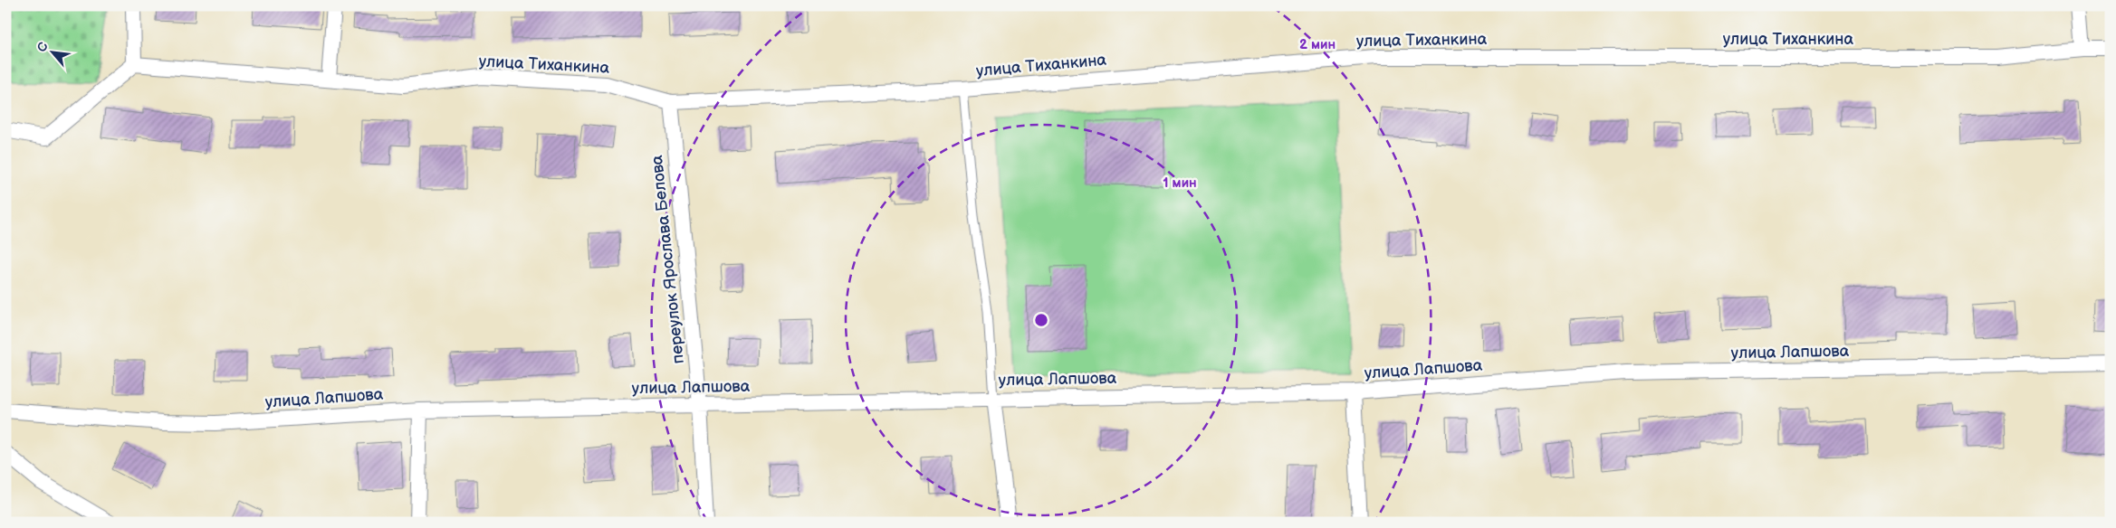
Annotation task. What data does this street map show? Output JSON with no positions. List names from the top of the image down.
{
  "streets": {
    "street": ["улица Тиханкина", "переулок Ярослава Белова", "улица Лапшова"]
  },
  "crossings": [
    ["улица Тиханкина", "переулок Ярослава Белова"],
    ["переулок Ярослава Белова", "улица Лапшова"]
  ],
  "north": "top left",
  "rings": ["2 мин", "1 мин"]
}
